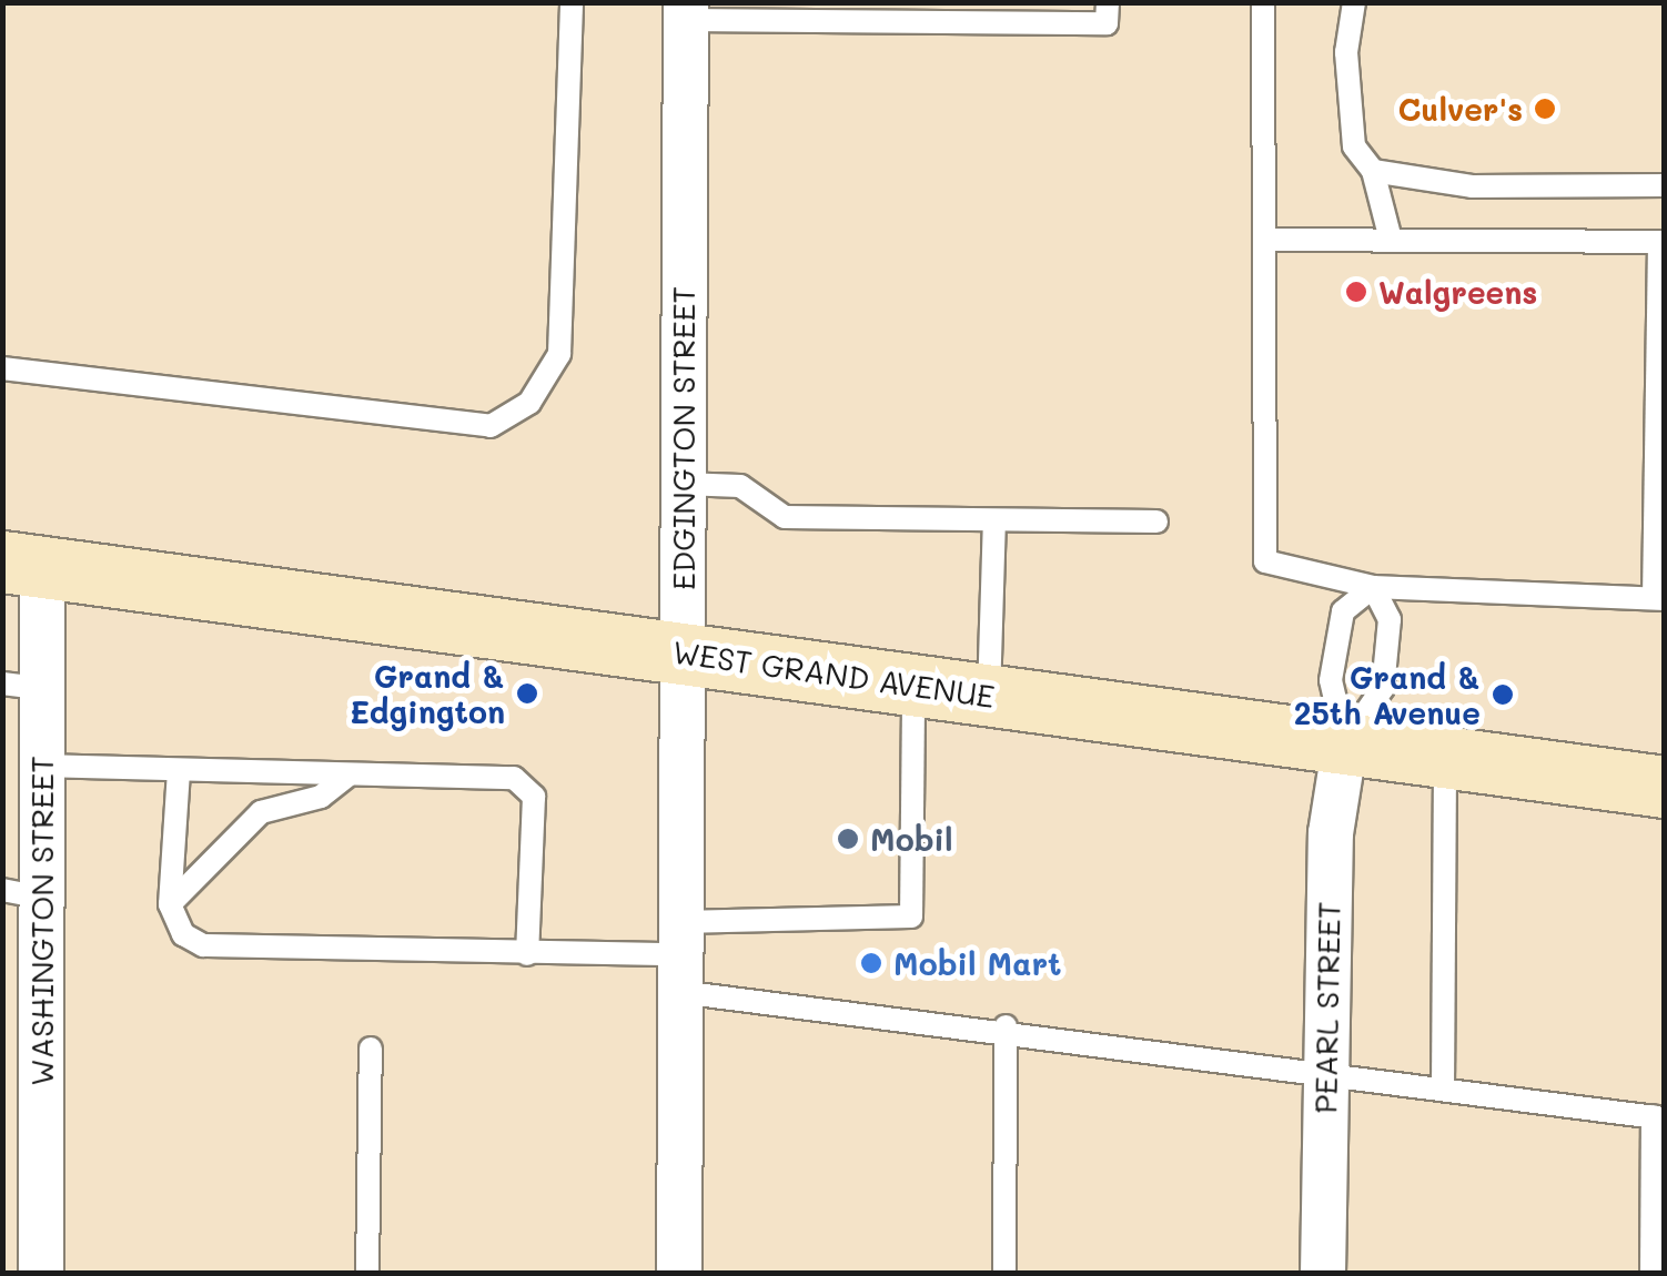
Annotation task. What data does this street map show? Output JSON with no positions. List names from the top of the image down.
{
  "streets": {
    "main road": ["WEST GRAND AVENUE"],
    "street": ["EDGINGTON STREET", "WASHINGTON STREET", "PEARL STREET"]
  },
  "crossings": [
    ["EDGINGTON STREET", "WEST GRAND AVENUE"],
    ["WEST GRAND AVENUE", "WASHINGTON STREET"],
    ["WEST GRAND AVENUE", "PEARL STREET"]
  ],
  "places": [
    "Culver's",
    "Walgreens",
    "Grand & Edgington",
    "Grand & 25th Avenue",
    "Mobil",
    "Mobil Mart"
  ]
}
